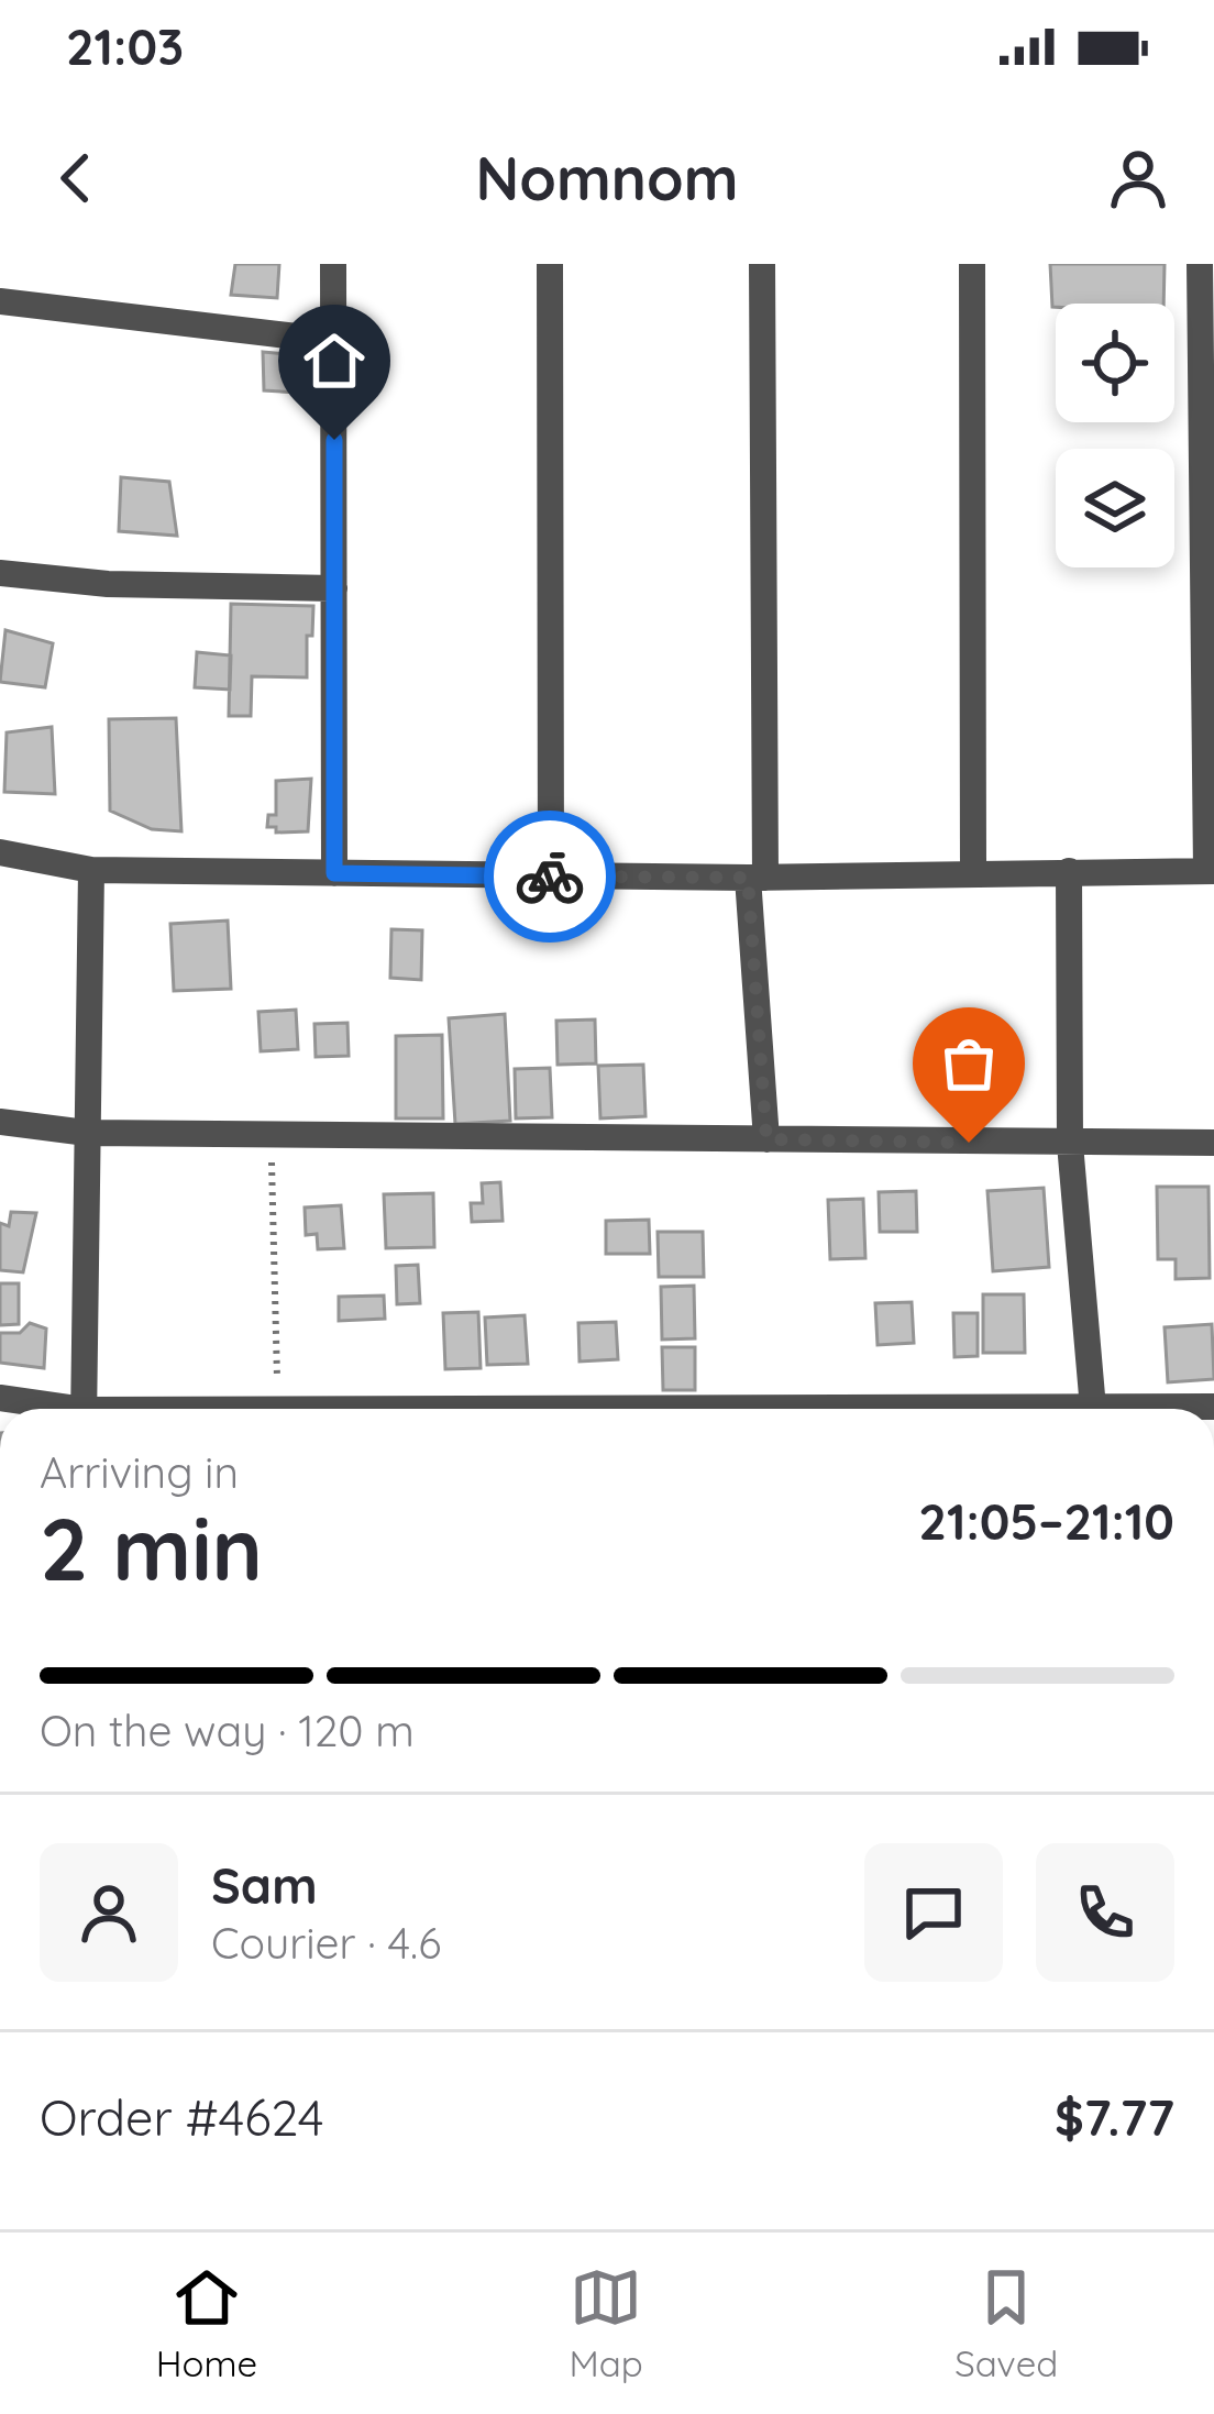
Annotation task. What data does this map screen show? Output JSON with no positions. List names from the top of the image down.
{
  "page": {
    "status": "21:03",
    "header": "Nomnom",
    "heading": ["2 min", "Arriving in", "21:05–21:10"],
    "panel": [
      "Sam",
      "Courier · 4.6",
      "Order #4624",
      "$7.77"
    ],
    "bar": "On the way · 120 m",
    "tabs": ["Home", "Map", "Saved"]
  }
}
